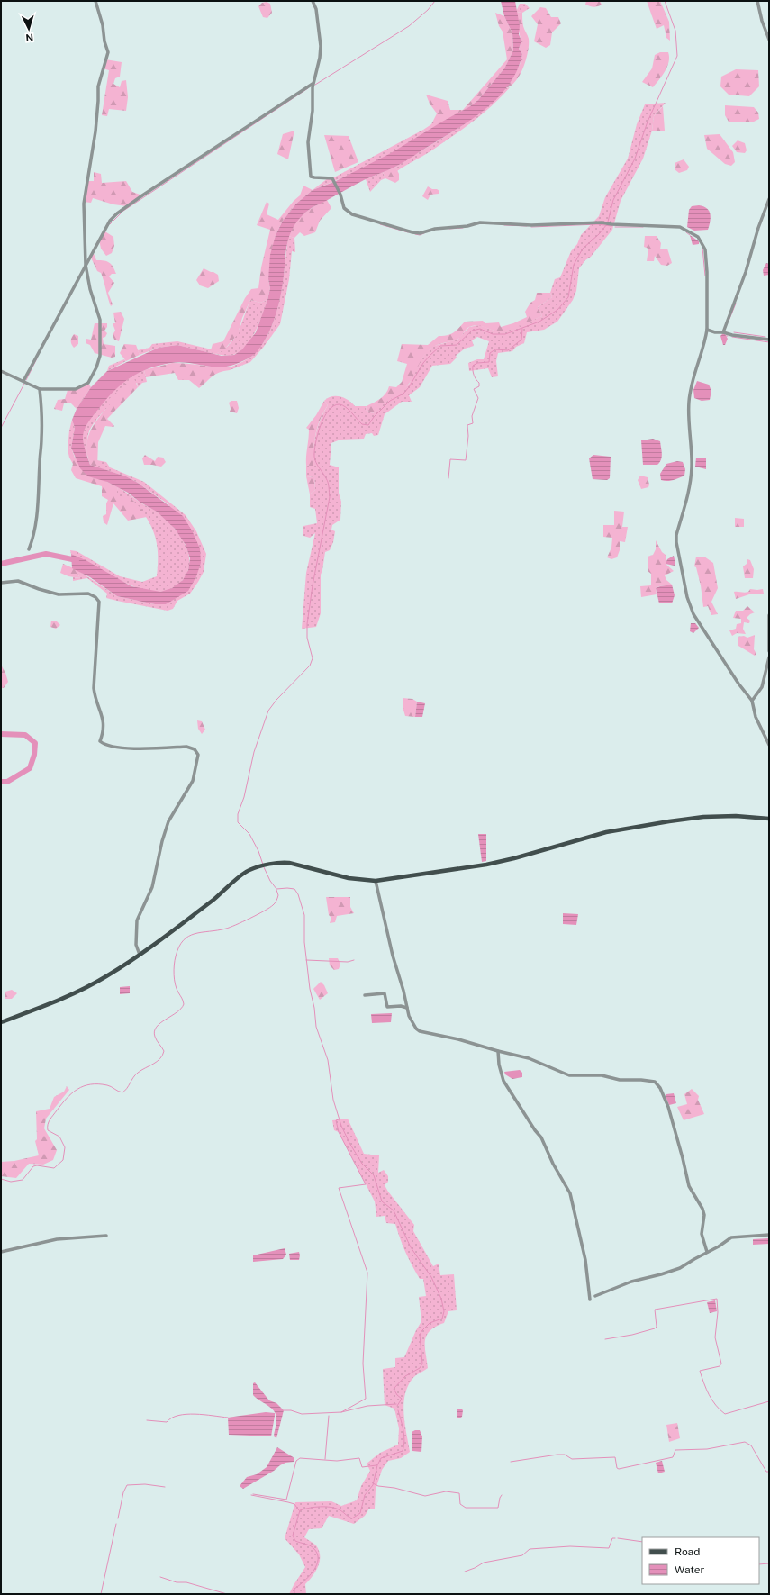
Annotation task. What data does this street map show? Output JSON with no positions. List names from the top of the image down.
{
  "legend": ["Road", "Water"],
  "north": "bottom"
}
